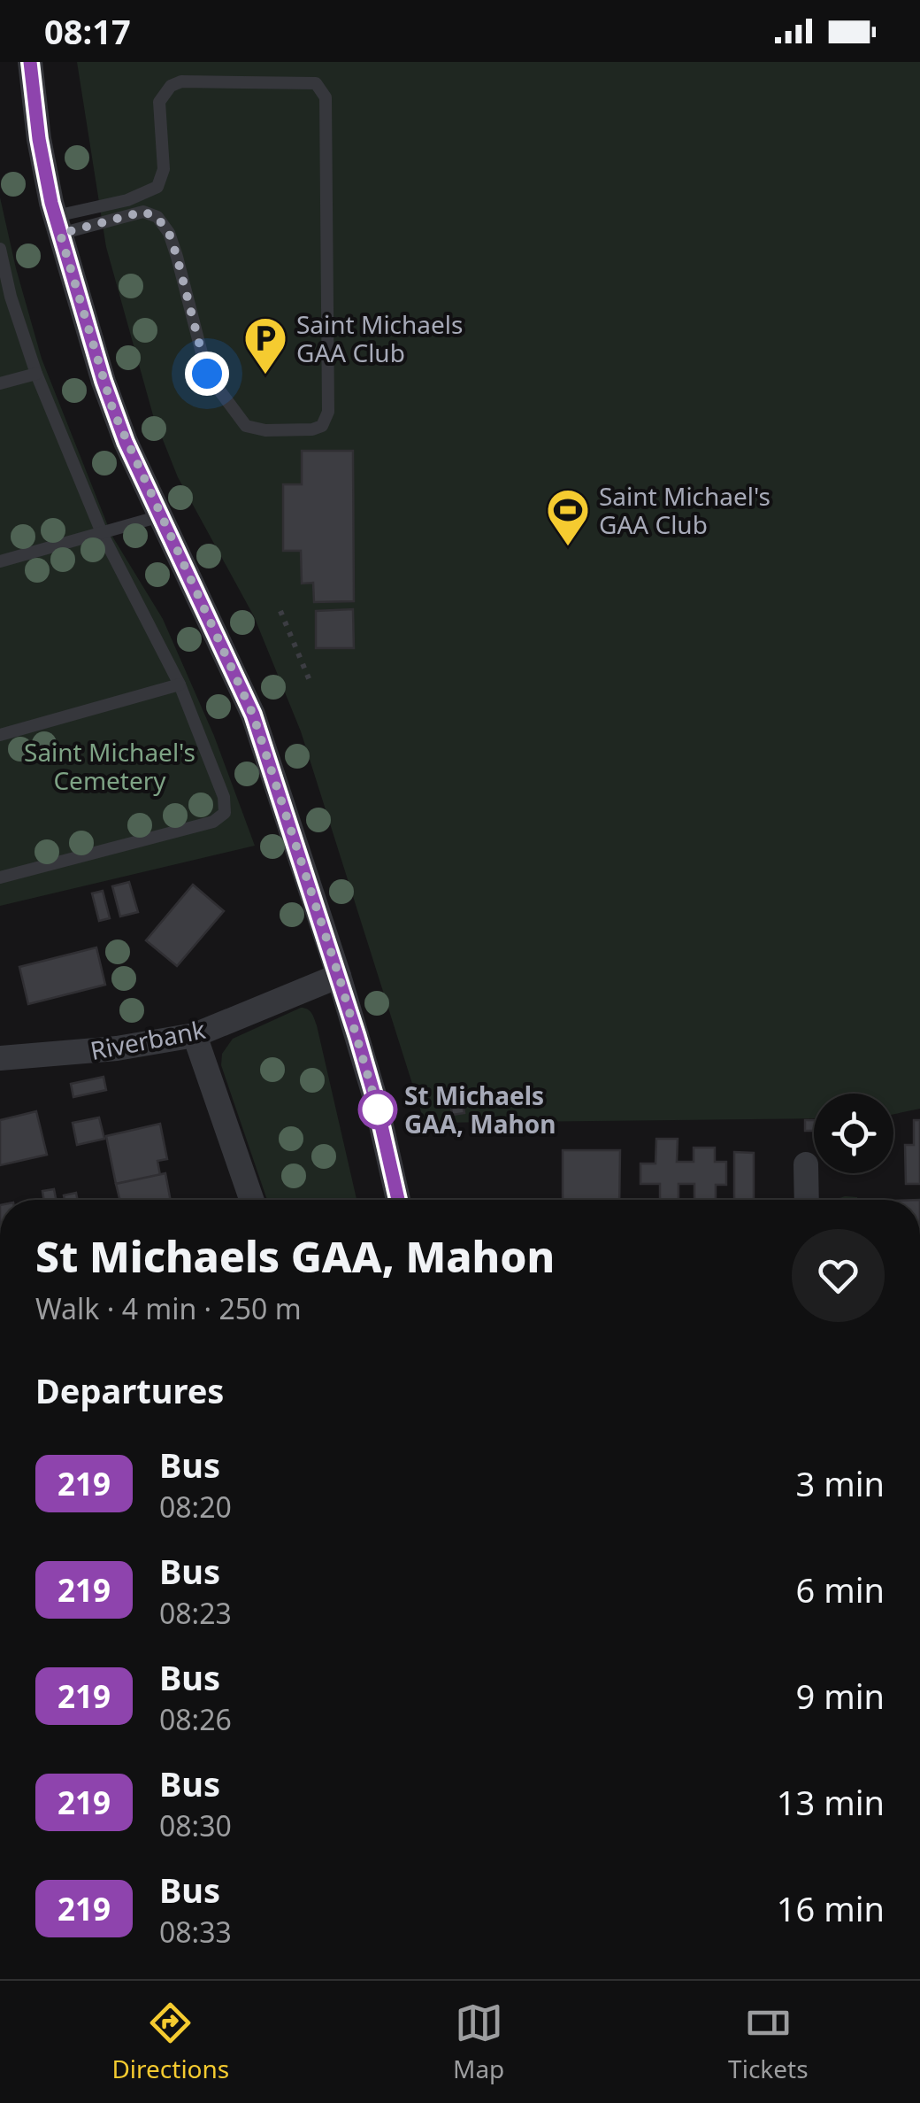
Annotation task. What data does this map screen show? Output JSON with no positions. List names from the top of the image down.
{
  "streets": {
    "street": ["Riverbank"]
  },
  "parks": ["Saint Michael's Cemetery"],
  "places": {
    "parking": ["Saint Michaels GAA Club"],
    "sports": ["Saint Michael's GAA Club"],
    "other": ["St Michaels GAA, Mahon"]
  },
  "lines": ["bus line 219"],
  "page": {
    "status": "08:17",
    "heading": [
      ["St Michaels GAA, Mahon", "Walk · 4 min · 250 m"],
      "Departures"
    ],
    "list": [
      {
        "mark": "219",
        "name": "Bus",
        "note": "08:20",
        "value": "3 min"
      },
      {
        "mark": "219",
        "name": "Bus",
        "note": "08:23",
        "value": "6 min"
      },
      {
        "mark": "219",
        "name": "Bus",
        "note": "08:26",
        "value": "9 min"
      },
      {
        "mark": "219",
        "name": "Bus",
        "note": "08:30",
        "value": "13 min"
      },
      {
        "mark": "219",
        "name": "Bus",
        "note": "08:33",
        "value": "16 min"
      }
    ],
    "tabs": ["Directions", "Map", "Tickets"]
  }
}
